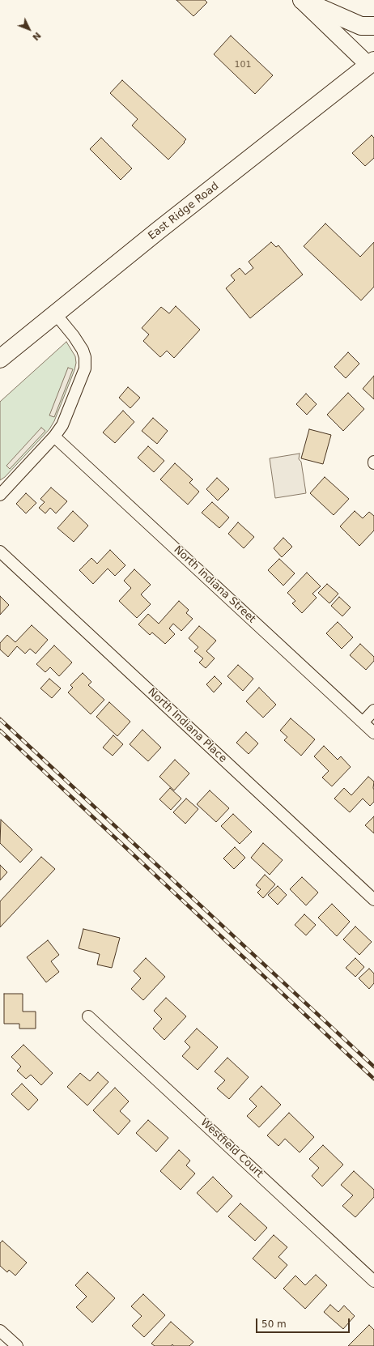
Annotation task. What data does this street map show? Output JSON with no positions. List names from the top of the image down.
{
  "streets": {
    "main road": ["East Ridge Road"],
    "street": ["North Indiana Street", "North Indiana Place", "Westfield Court"]
  },
  "house_numbers": ["101"],
  "scale_bar": "50 m",
  "north": "bottom right"
}
